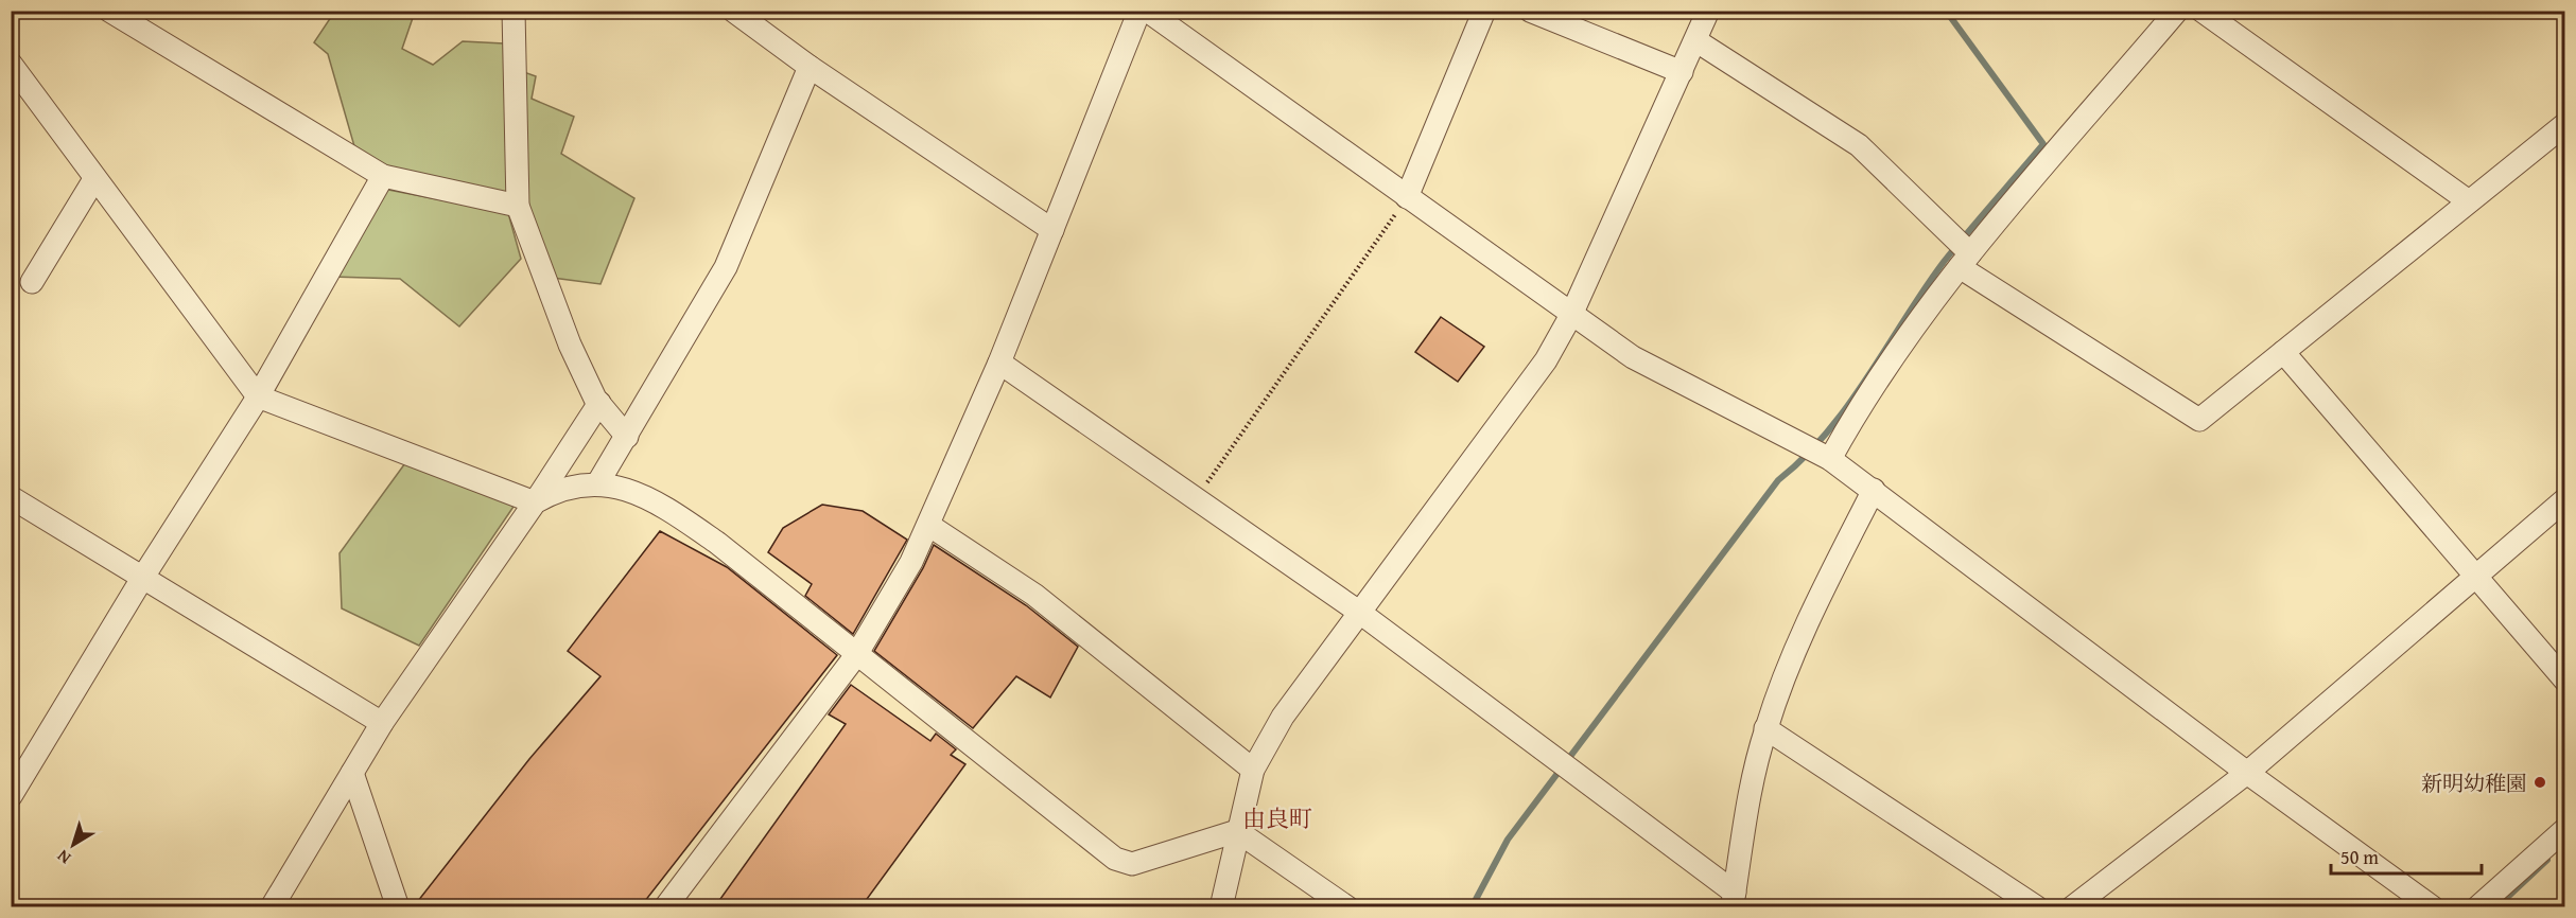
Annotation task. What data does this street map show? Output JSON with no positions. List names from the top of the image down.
{
  "districts": ["由良町"],
  "places": ["新明幼稚園"],
  "scale_bar": "50 m",
  "north": "bottom left"
}
